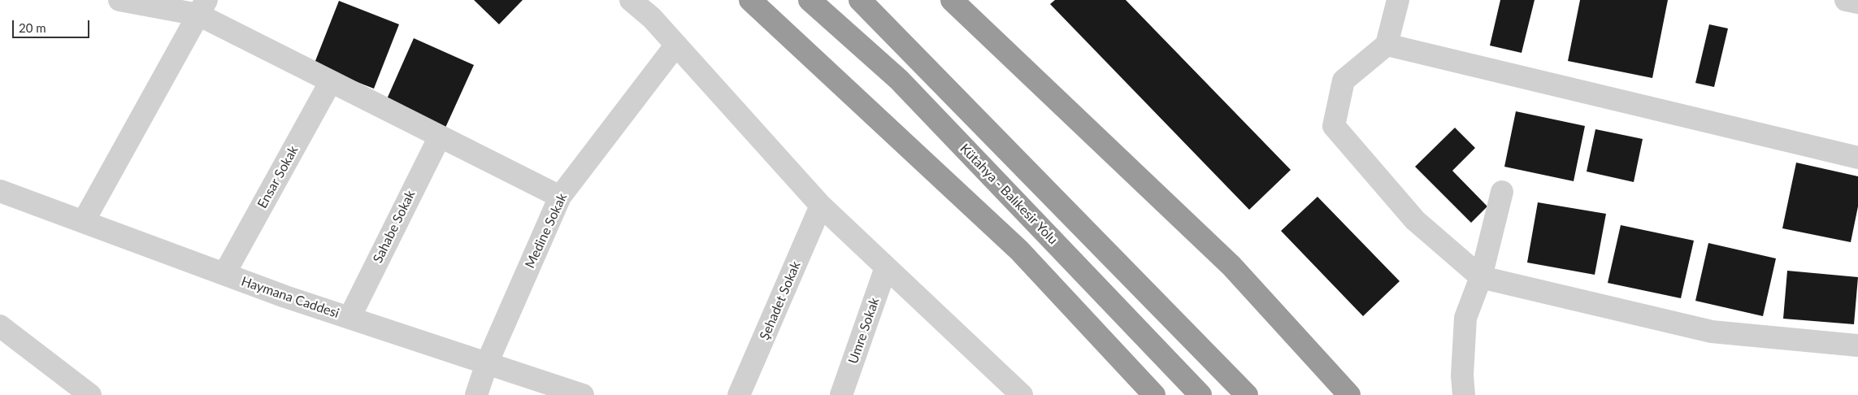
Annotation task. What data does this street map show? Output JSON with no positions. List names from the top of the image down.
{
  "streets": {
    "highway": ["Kütahya - Balıkesir Yolu"],
    "street": [
      "Ensar Sokak",
      "Sahabe Sokak",
      "Medine Sokak",
      "Haymana Caddesi",
      "Şehadet Sokak",
      "Umre Sokak"
    ]
  },
  "crossings": [
    ["Ensar Sokak", "Haymana Caddesi"],
    ["Sahabe Sokak", "Haymana Caddesi"],
    ["Medine Sokak", "Haymana Caddesi"]
  ],
  "scale_bar": "20 m"
}
